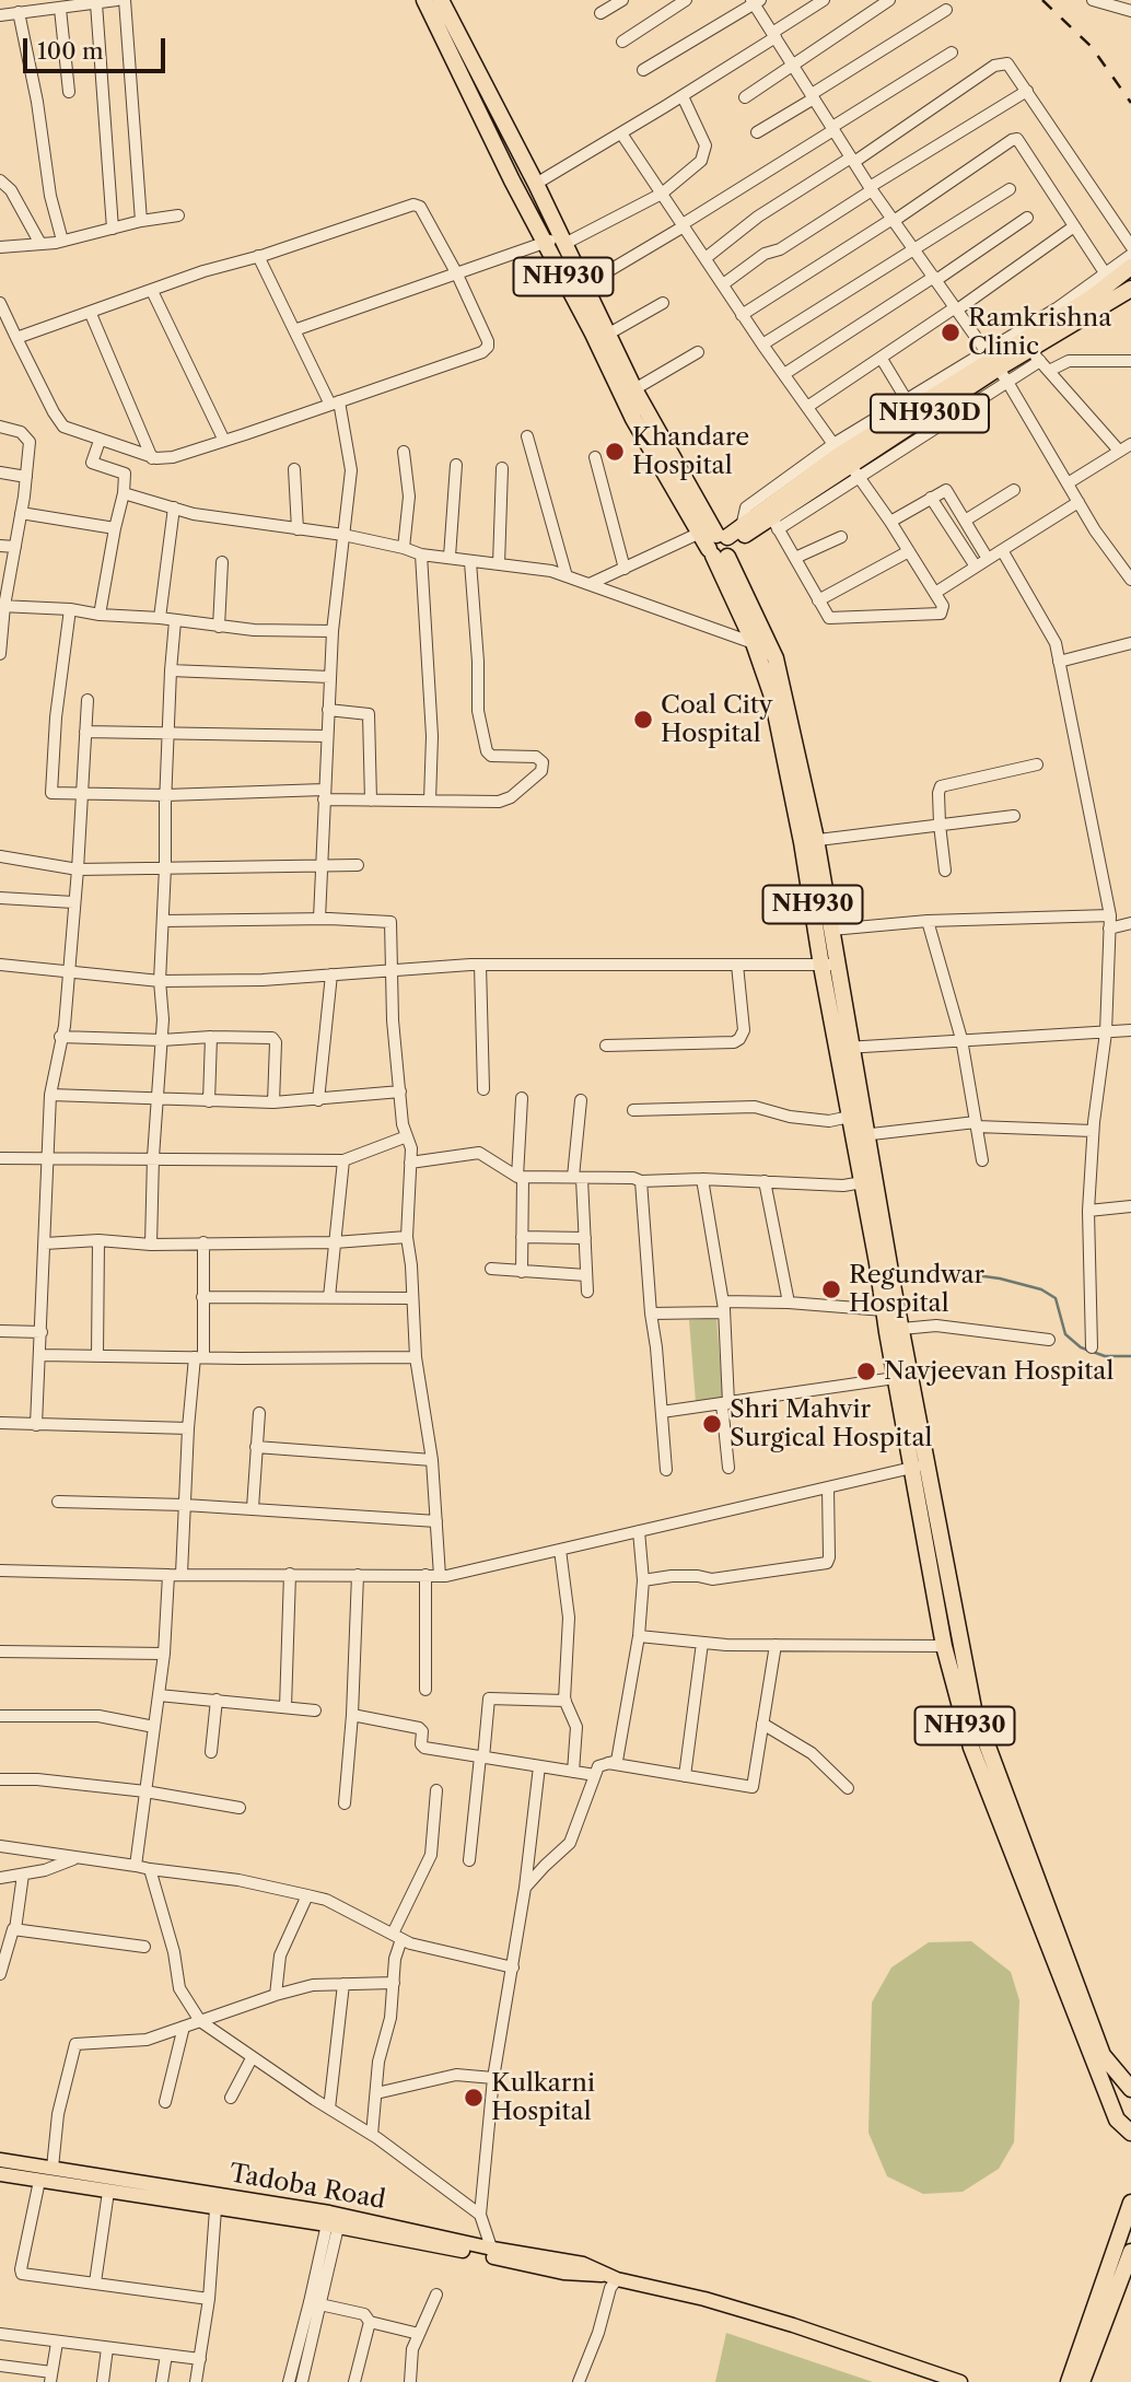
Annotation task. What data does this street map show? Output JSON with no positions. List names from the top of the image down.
{
  "streets": {
    "highway": ["NH930", "NH930D"],
    "main road": ["Tadoba Road"]
  },
  "crossings": [
    ["NH930", "NH930D"]
  ],
  "places": [
    "Ramkrishna Clinic",
    "Khandare Hospital",
    "Coal City Hospital",
    "Regundwar Hospital",
    "Navjeevan Hospital",
    "Shri Mahvir Surgical Hospital",
    "Kulkarni Hospital"
  ],
  "scale_bar": "100 m"
}
